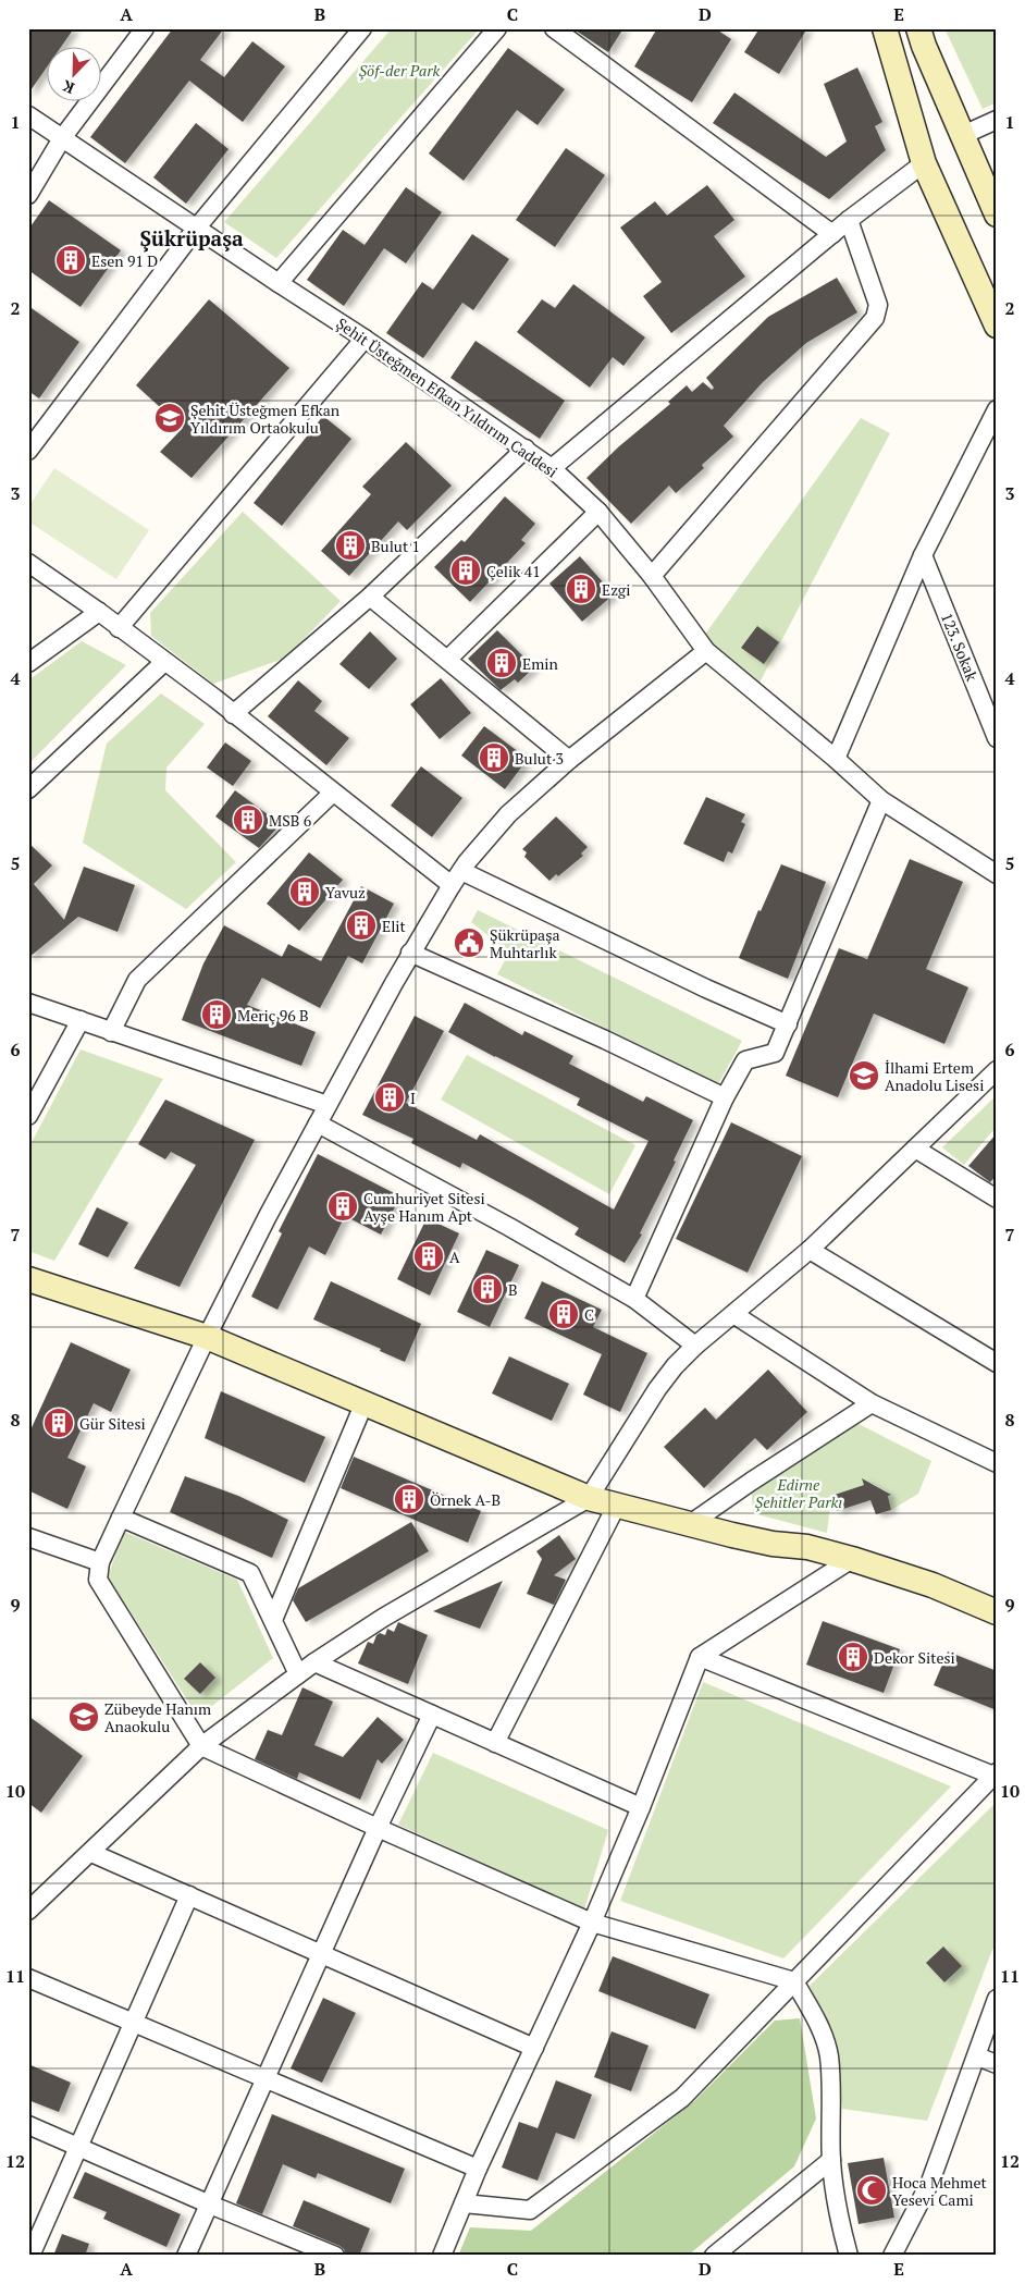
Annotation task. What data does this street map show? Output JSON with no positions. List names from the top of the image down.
{
  "streets": {
    "street": ["Şehit Üsteğmen Efkan Yıldırım Caddesi", "123. Sokak"]
  },
  "districts": ["Şükrüpaşa"],
  "parks": ["Şöf-der Park", "Edirne Şehitler Parkı"],
  "places": {
    "building": [
      "Esen 91 D",
      "Bulut 1",
      "Çelik 41",
      "Ezgi",
      "Emin",
      "Bulut 3",
      "MSB 6",
      "Yavuz",
      "Elit",
      "Meriç 96 B",
      "I",
      "Cumhuriyet Sitesi Ayşe Hanım Apt",
      "A",
      "B",
      "C",
      "Gür Sitesi",
      "Örnek A-B",
      "Dekor Sitesi"
    ],
    "school or university": ["Şehit Üsteğmen Efkan Yıldırım Ortaokulu", "İlhami Ertem Anadolu Lisesi", "Zübeyde Hanım Anaokulu"],
    "public building": ["Şükrüpaşa Muhtarlık"],
    "mosque": ["Hoca Mehmet Yesevi Cami"]
  },
  "north": "bottom left",
  "grid": {
    "columns": [
      "A",
      "B",
      "C",
      "D",
      "E"
    ],
    "rows": [
      "1",
      "2",
      "3",
      "4",
      "5",
      "6",
      "7",
      "8",
      "9",
      "10",
      "11",
      "12"
    ]
  }
}
